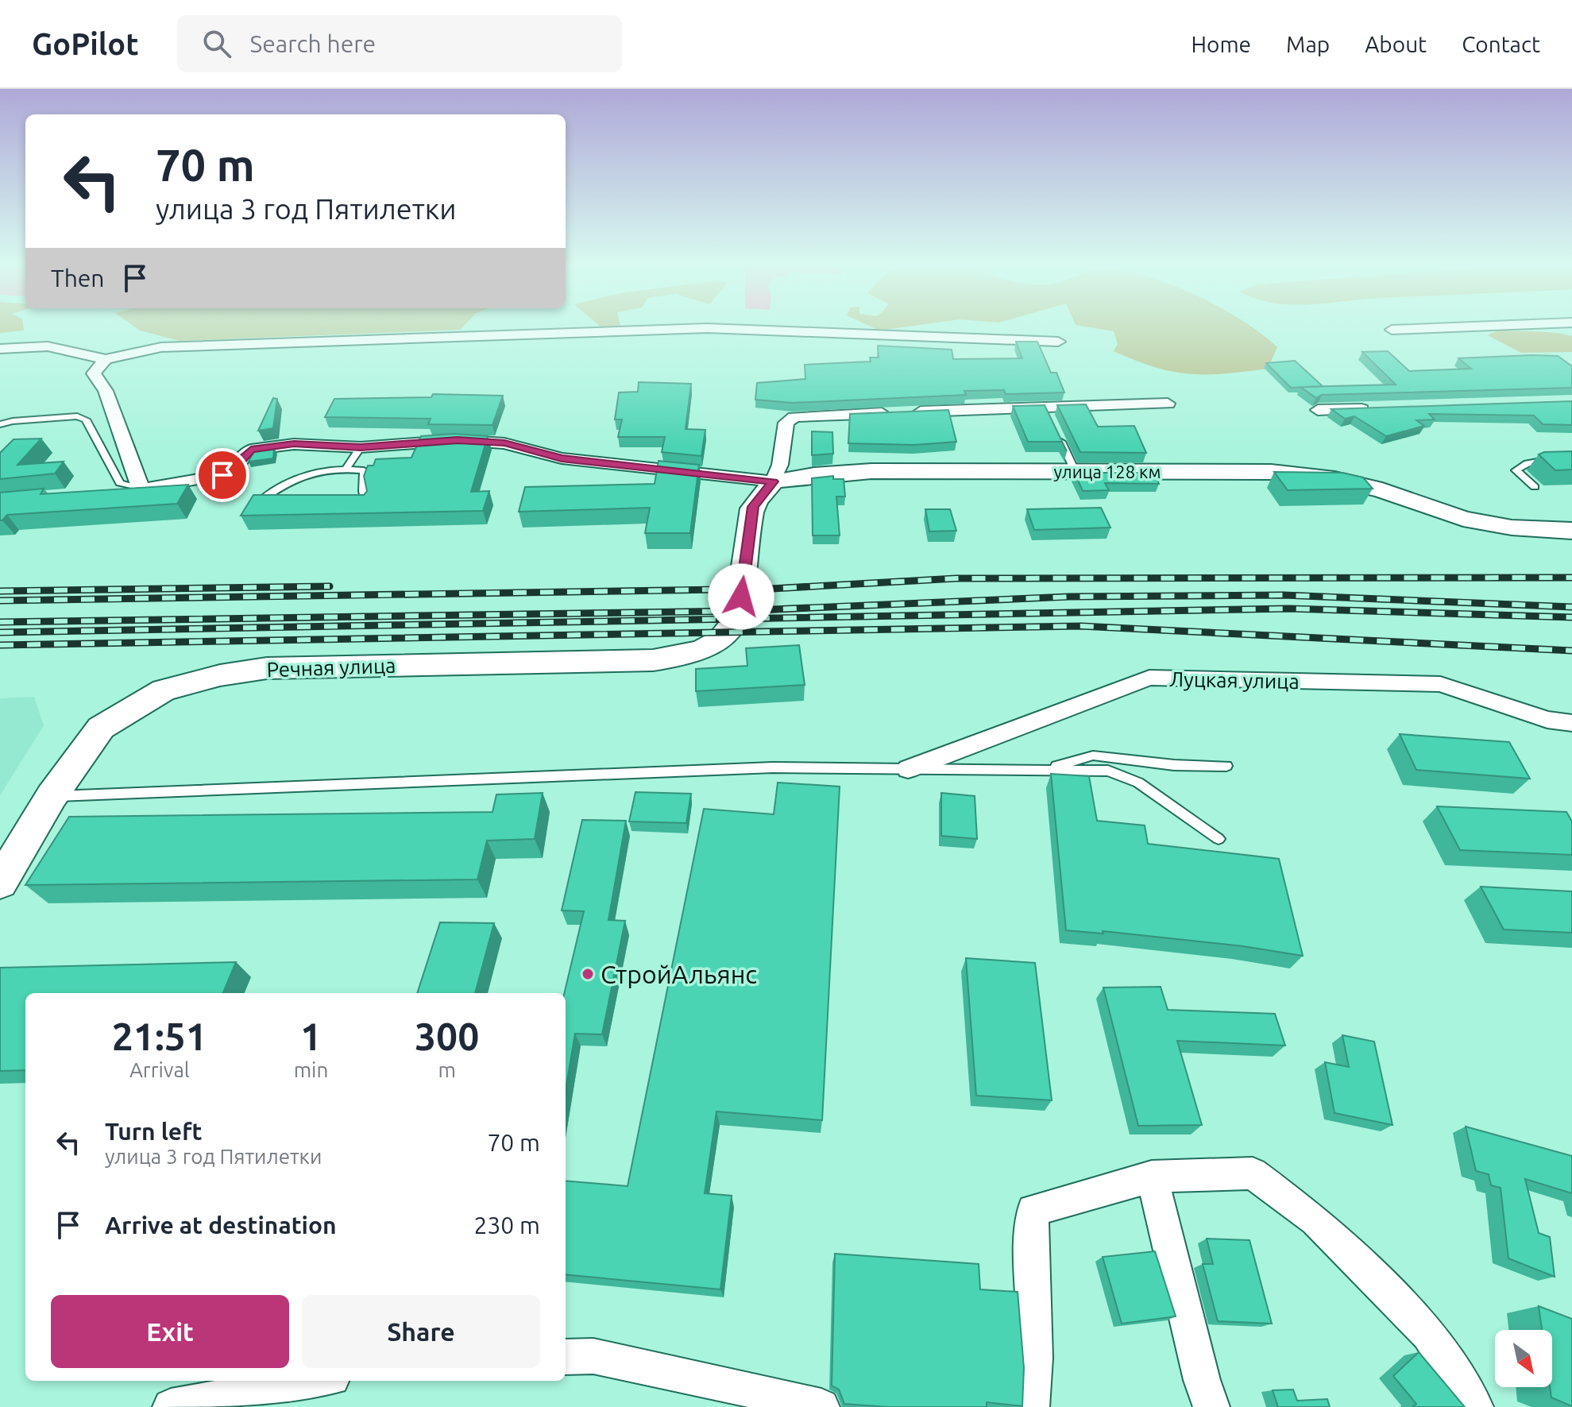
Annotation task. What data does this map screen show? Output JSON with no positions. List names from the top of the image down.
{
  "streets": {
    "street": ["улица 128 км", "Речная улица", "Луцкая улица"]
  },
  "crossings": [
    ["улица 128 км", "Речная улица"]
  ],
  "places": ["СтройАльянс"],
  "north": "bottom right",
  "page": {
    "header": "GoPilot",
    "search": "Search here",
    "nav": [
      "Home",
      "Map",
      "About",
      "Contact"
    ],
    "turn": ["70 m", "улица 3 год Пятилетки"],
    "then": "Then",
    "eta": [
      "21:51",
      "Arrival",
      "1",
      "min",
      "300",
      "m"
    ],
    "list": [
      {
        "name": "Turn left",
        "note": "улица 3 год Пятилетки",
        "value": "70 m"
      },
      {
        "name": "Arrive at destination",
        "value": "230 m"
      }
    ],
    "buttons": ["Exit", "Share"]
  }
}
